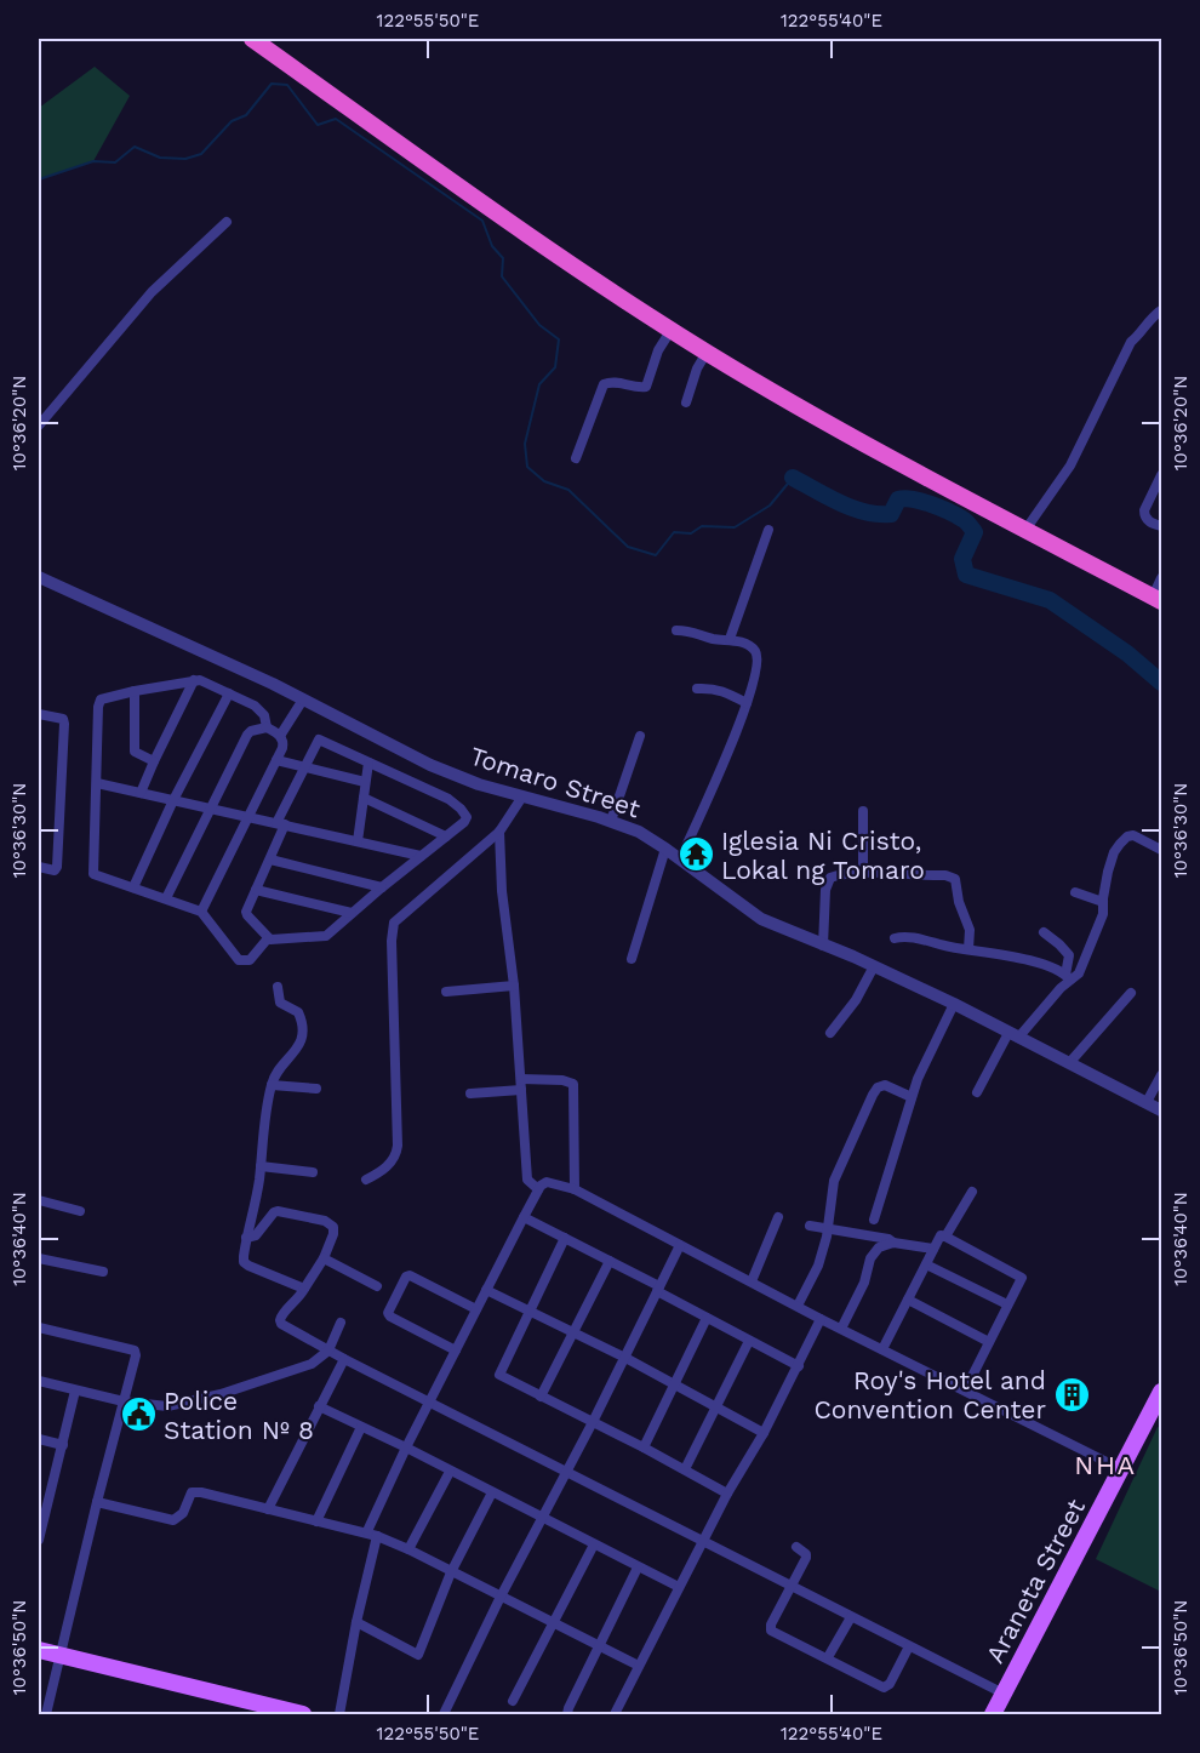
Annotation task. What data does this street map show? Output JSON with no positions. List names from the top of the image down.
{
  "streets": {
    "main road": ["Araneta Street"],
    "street": ["Tomaro Street"]
  },
  "districts": ["NHA"],
  "places": {
    "temple": ["Iglesia Ni Cristo, Lokal ng Tomaro"],
    "building": ["Roy's Hotel and Convention Center"],
    "public building": ["Police Station № 8"]
  },
  "coordinates": [
    "122°55'50\"E",
    "122°55'40\"E",
    "10°36'20\"N",
    "10°36'30\"N",
    "10°36'40\"N",
    "10°36'50\"N"
  ]
}
